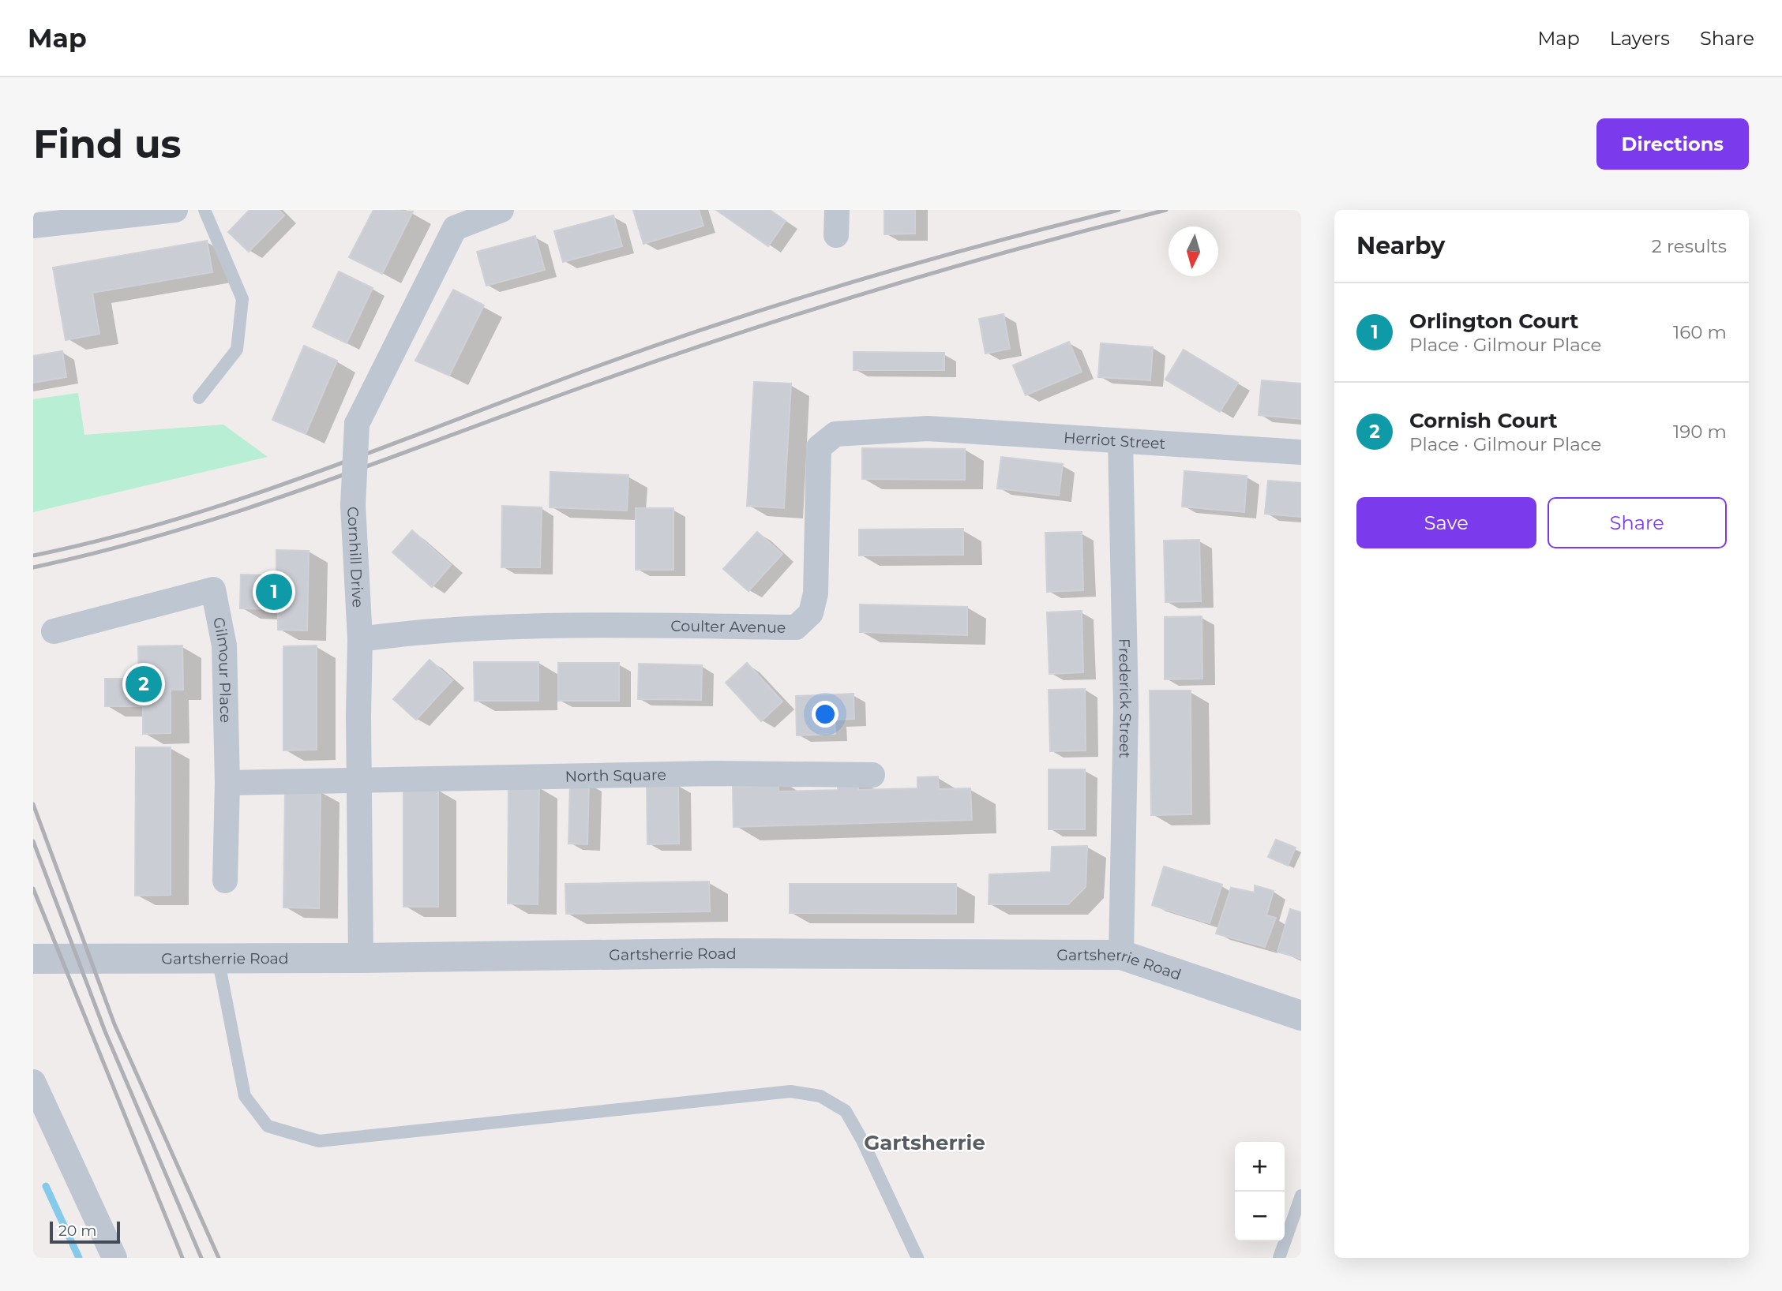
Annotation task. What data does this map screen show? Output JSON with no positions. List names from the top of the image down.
{
  "streets": {
    "street": [
      "Herriot Street",
      "Cornhill Drive",
      "Coulter Avenue",
      "Gilmour Place",
      "Frederick Street",
      "North Square",
      "Gartsherrie Road"
    ]
  },
  "crossings": [
    ["Herriot Street", "Coulter Avenue"],
    ["Herriot Street", "Frederick Street"],
    ["Cornhill Drive", "Coulter Avenue"],
    ["Cornhill Drive", "North Square"],
    ["Cornhill Drive", "Gartsherrie Road"],
    ["Frederick Street", "Gartsherrie Road"]
  ],
  "districts": ["Gartsherrie"],
  "scale_bar": "20 m",
  "north": "bottom",
  "page": {
    "header": "Map",
    "nav": ["Map", "Layers", "Share"],
    "buttons": [
      "Directions",
      ["Save", "Share"]
    ],
    "title": "Find us",
    "heading": ["Nearby", "2 results"],
    "list": [
      {
        "mark": "1",
        "name": "Orlington Court",
        "note": "Place · Gilmour Place",
        "value": "160 m"
      },
      {
        "mark": "2",
        "name": "Cornish Court",
        "note": "Place · Gilmour Place",
        "value": "190 m"
      }
    ],
    "pins": ["1", "2"],
    "map_buttons": ["+", "−"],
    "scale": "20 m"
  }
}
